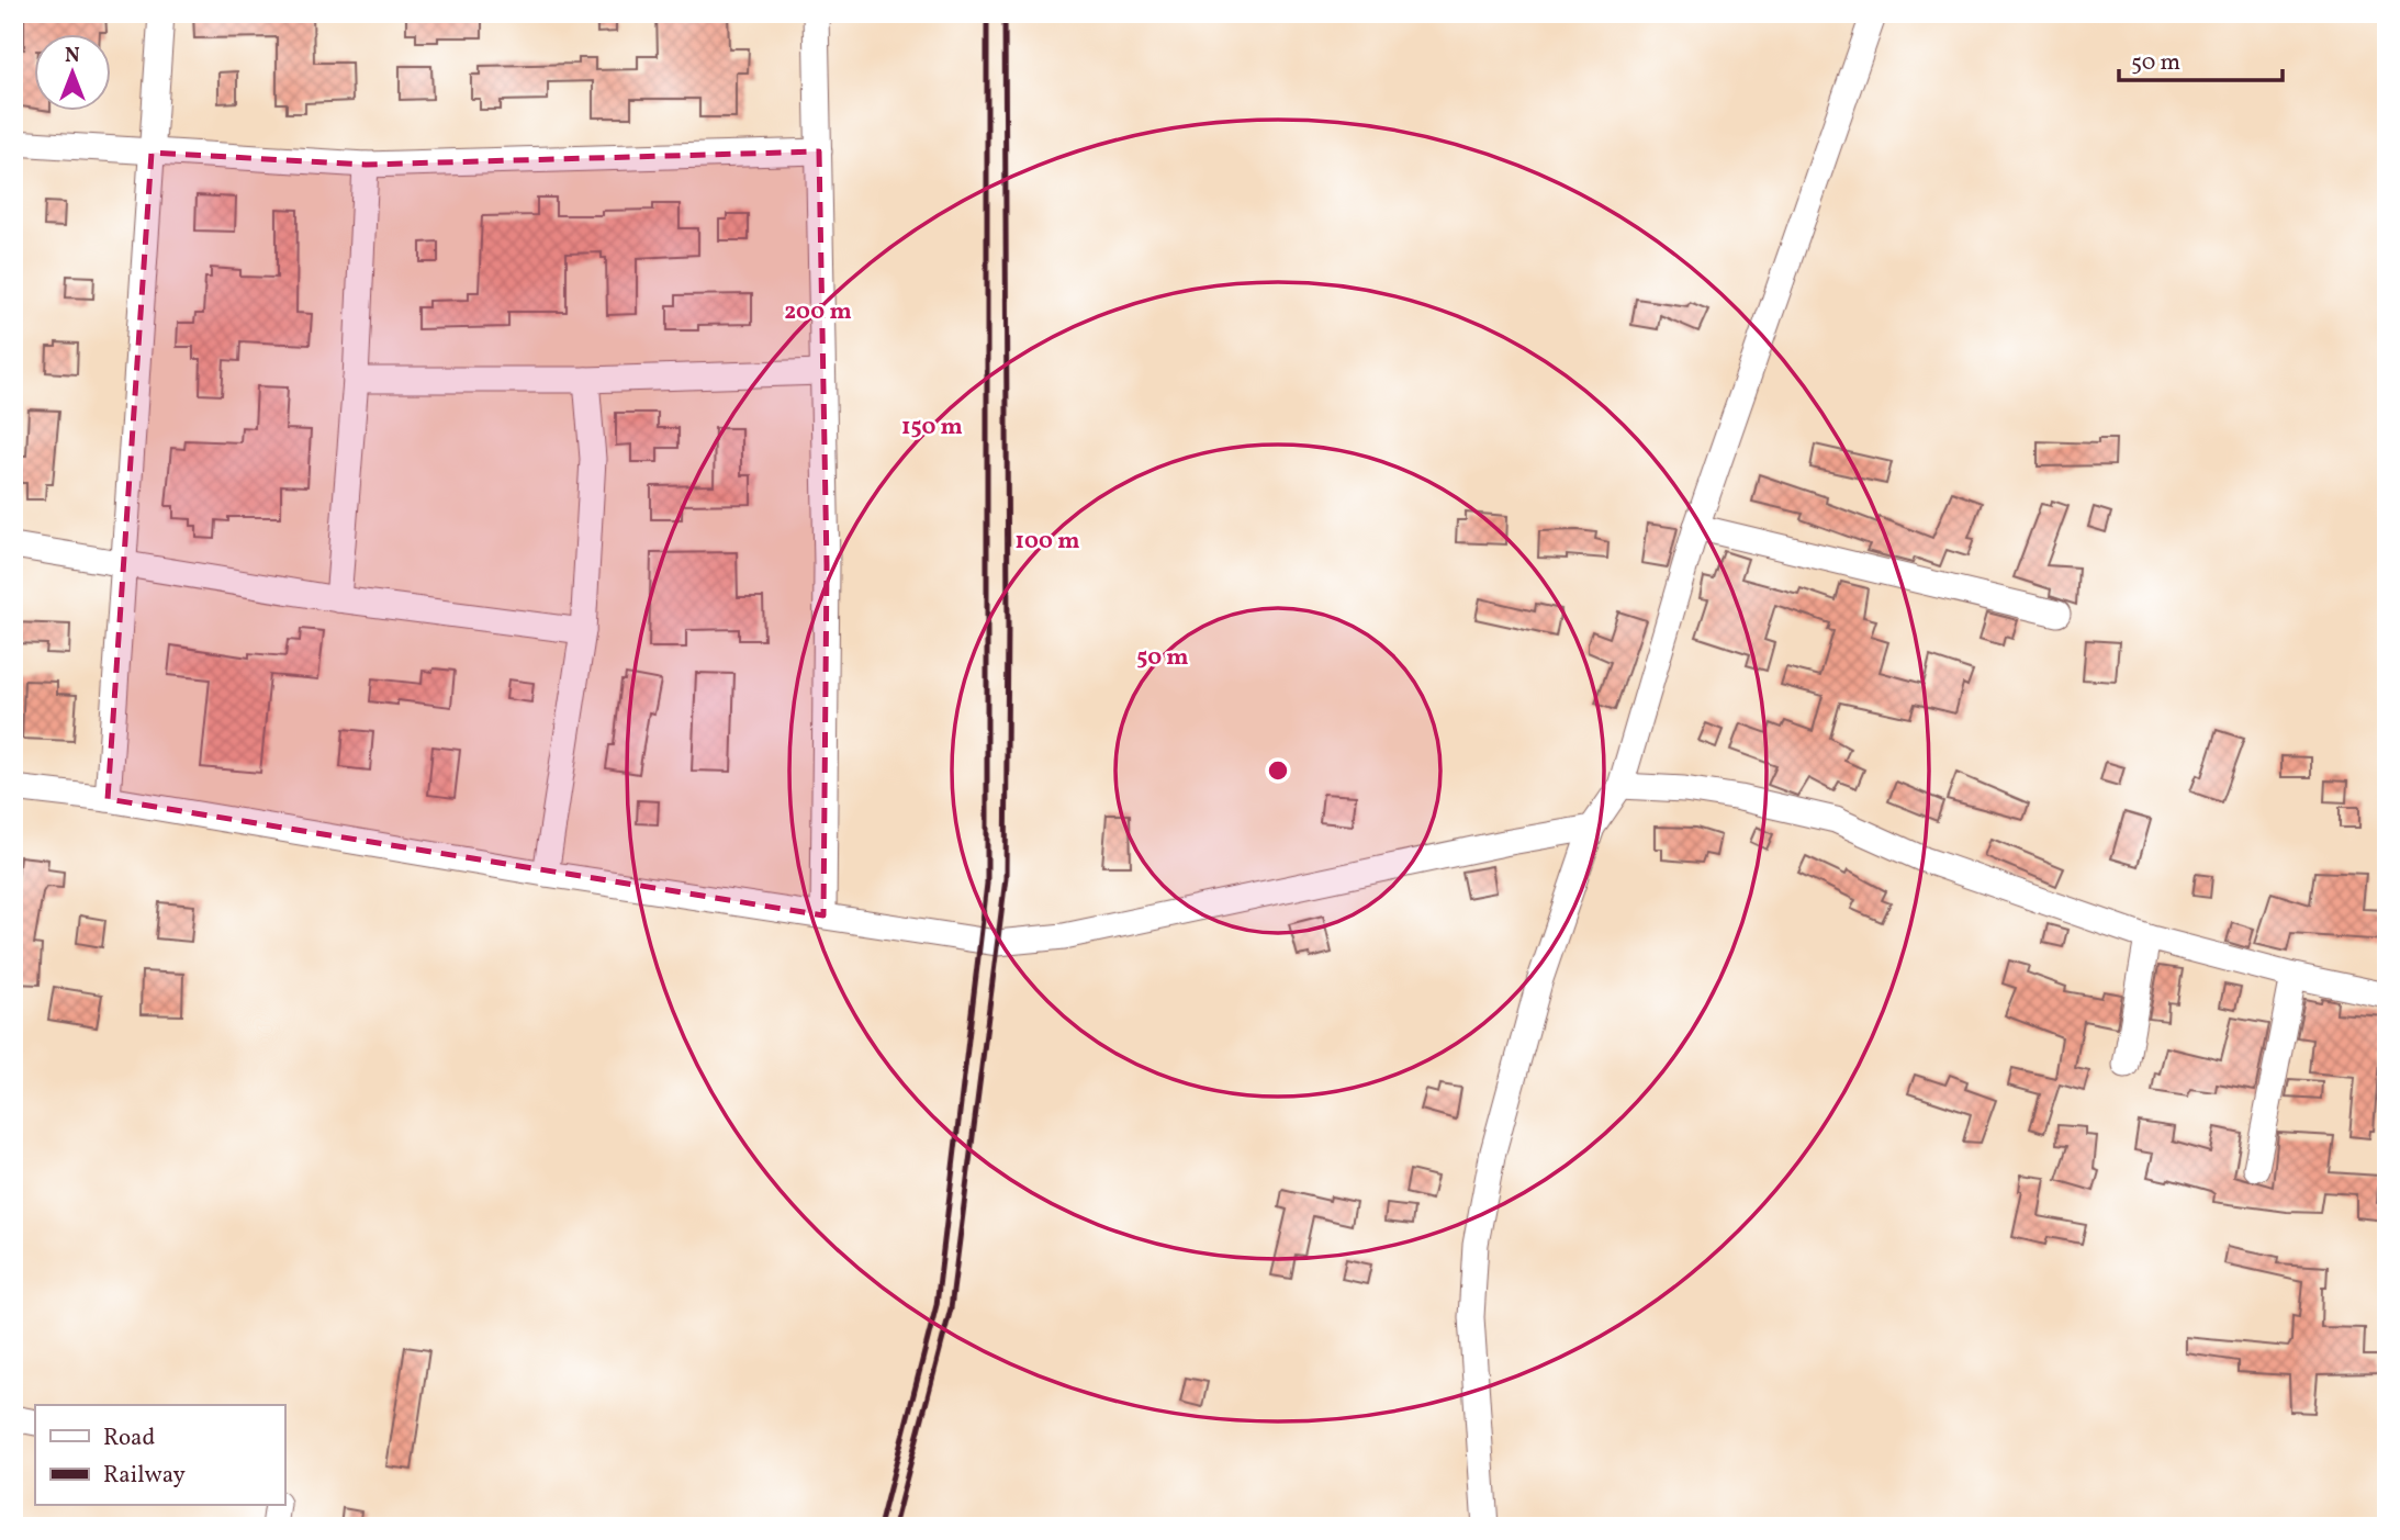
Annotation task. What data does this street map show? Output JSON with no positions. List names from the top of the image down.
{
  "legend": ["Road", "Railway"],
  "scale_bar": "50 m",
  "north": "top",
  "rings": [
    "200 m",
    "150 m",
    "100 m",
    "50 m"
  ]
}
